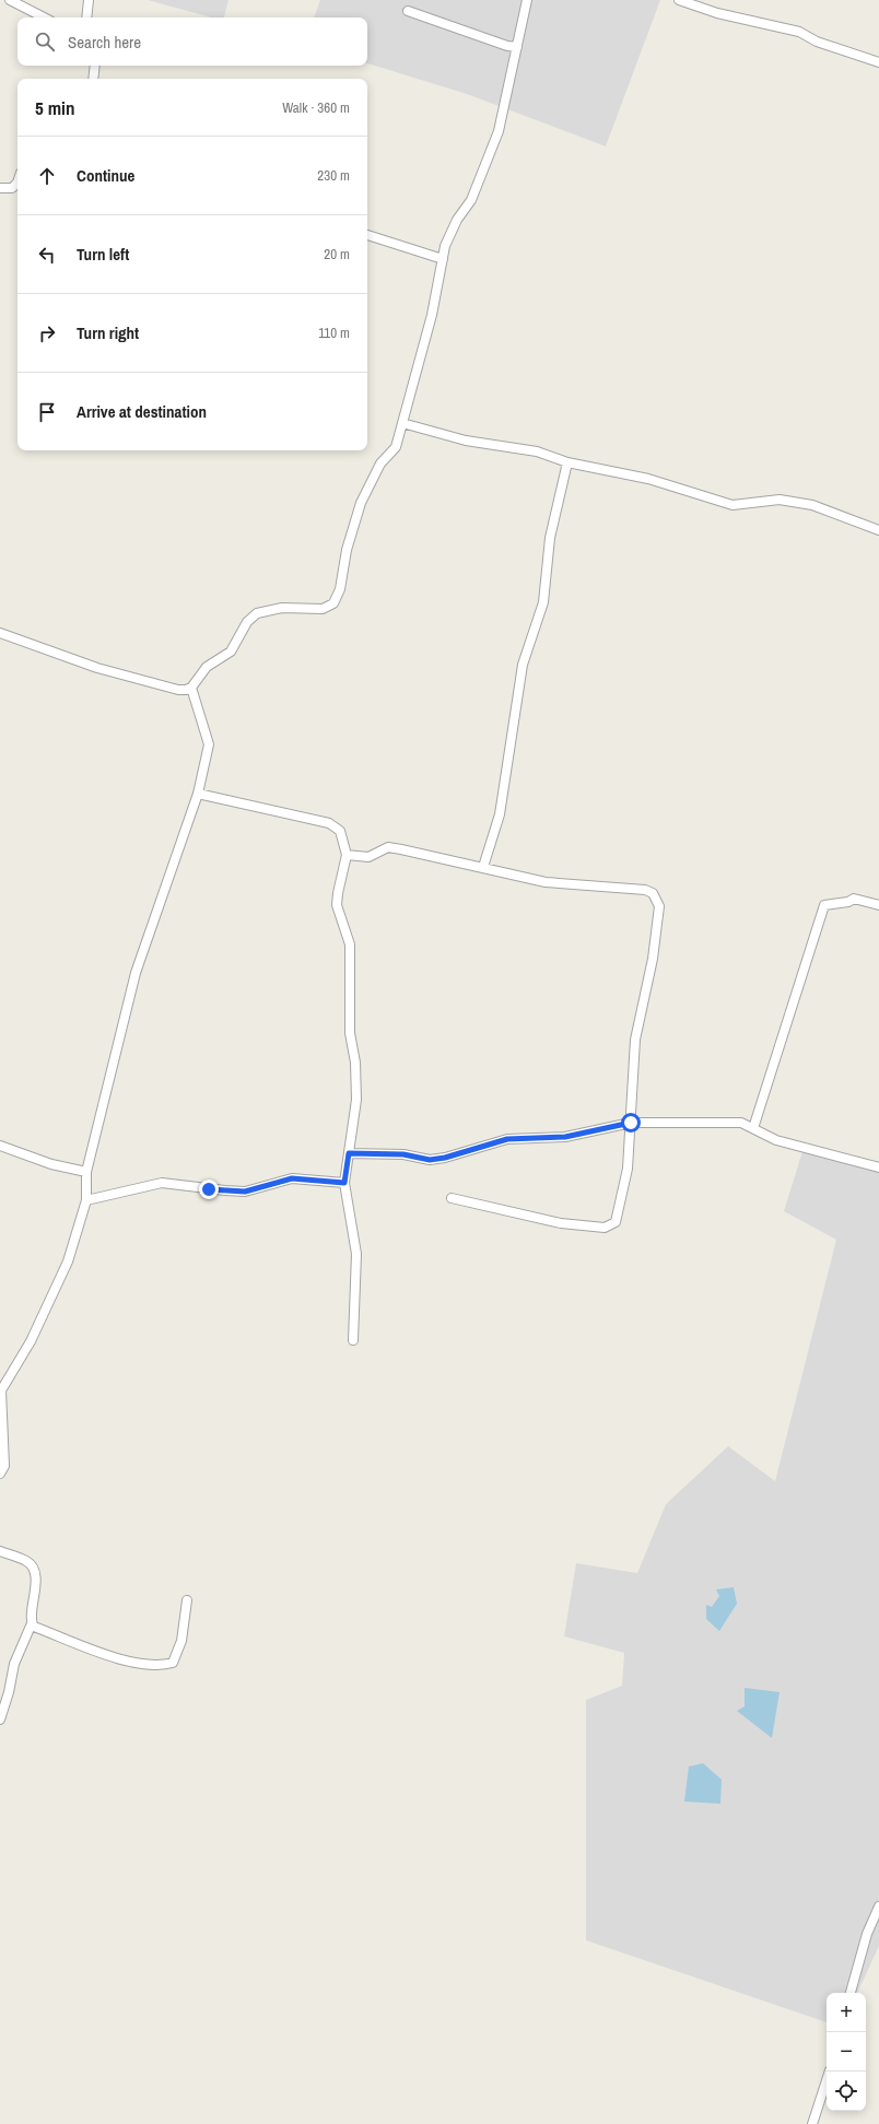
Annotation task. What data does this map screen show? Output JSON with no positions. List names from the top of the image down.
{
  "page": {
    "search": "Search here",
    "heading": ["5 min", "Walk · 360 m"],
    "list": [
      ["Continue", "230 m"],
      ["Turn left", "20 m"],
      ["Turn right", "110 m"],
      "Arrive at destination"
    ],
    "map_buttons": ["+", "−"]
  }
}
